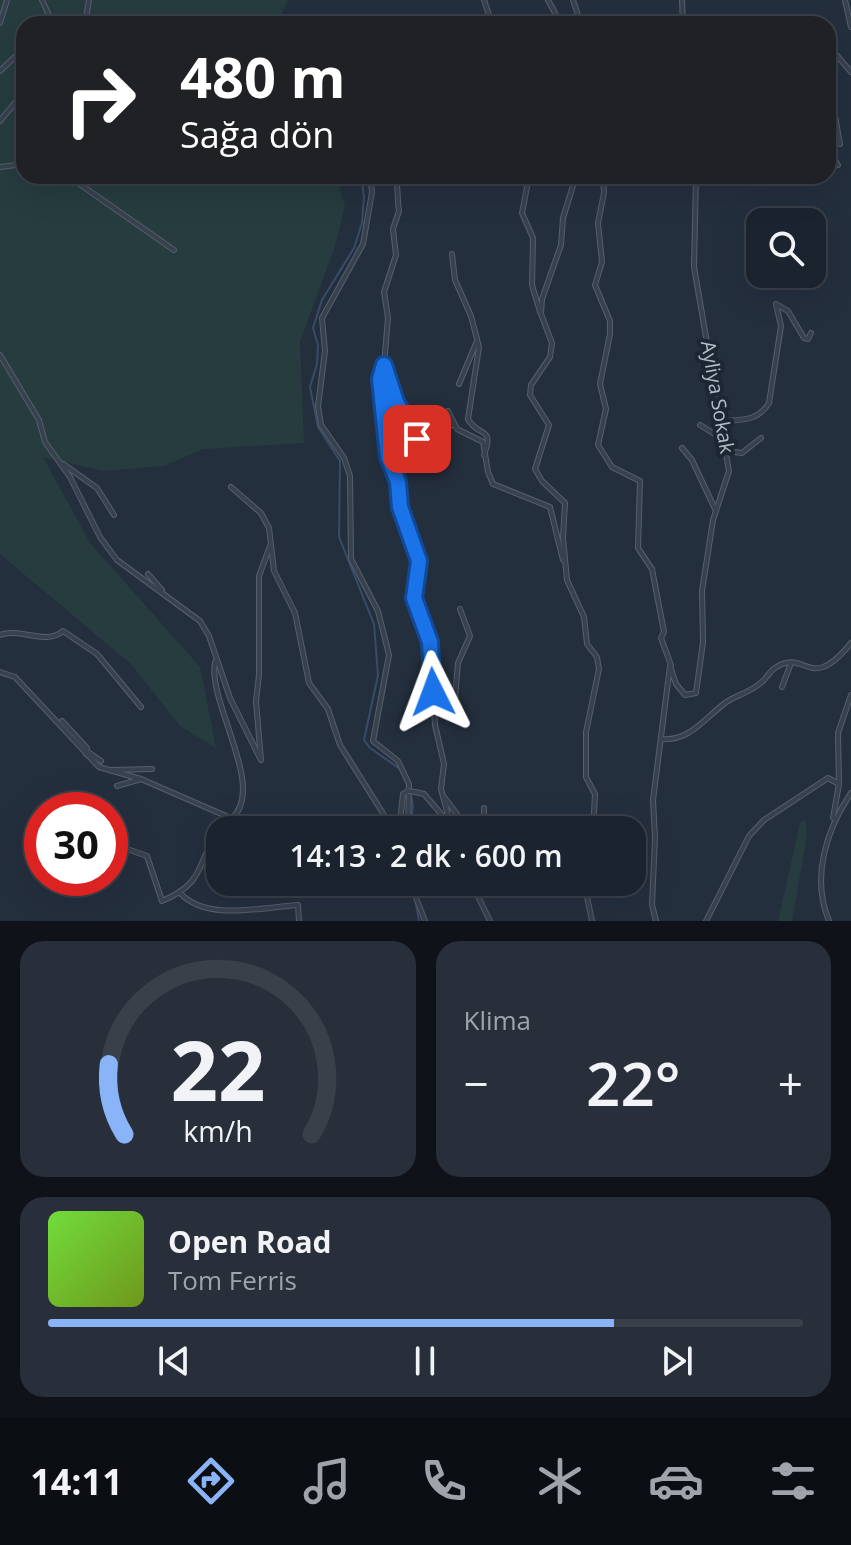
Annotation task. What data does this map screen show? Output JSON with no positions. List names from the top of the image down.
{
  "streets": {
    "street": ["Ayliya Sokak"]
  },
  "page": {
    "turn": ["480 m", "Sağa dön"],
    "limit": "30",
    "trip": "14:13 · 2 dk · 600 m",
    "tile": "Klima",
    "heat": ["−", "22°", "+"],
    "song": ["Open Road", "Tom Ferris"],
    "tabs": "14:11",
    "gauge": ["22", "km/h"]
  }
}
